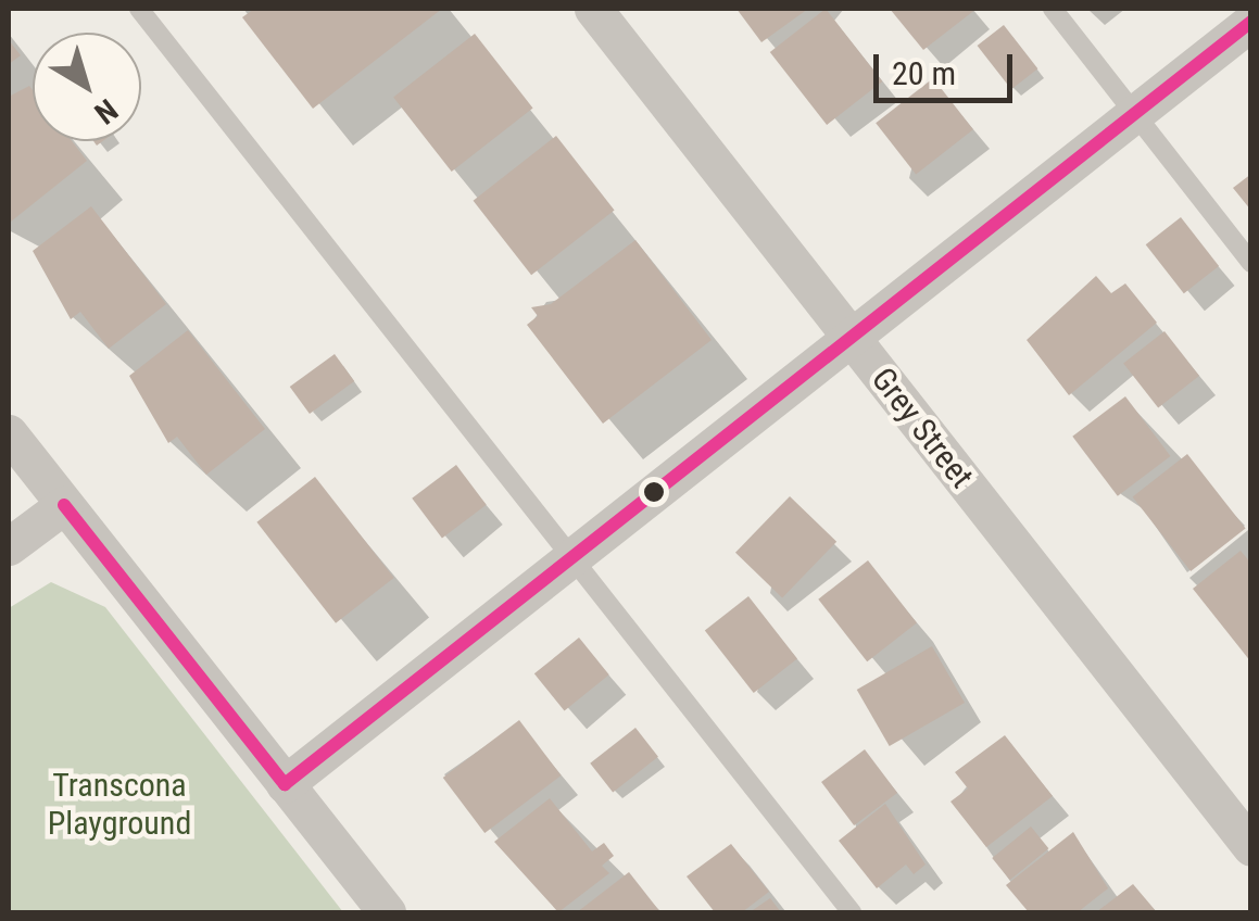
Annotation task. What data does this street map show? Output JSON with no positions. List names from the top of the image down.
{
  "streets": {
    "street": ["Grey Street"]
  },
  "parks": ["Transcona Playground"],
  "scale_bar": "20 m",
  "north": "bottom right"
}
